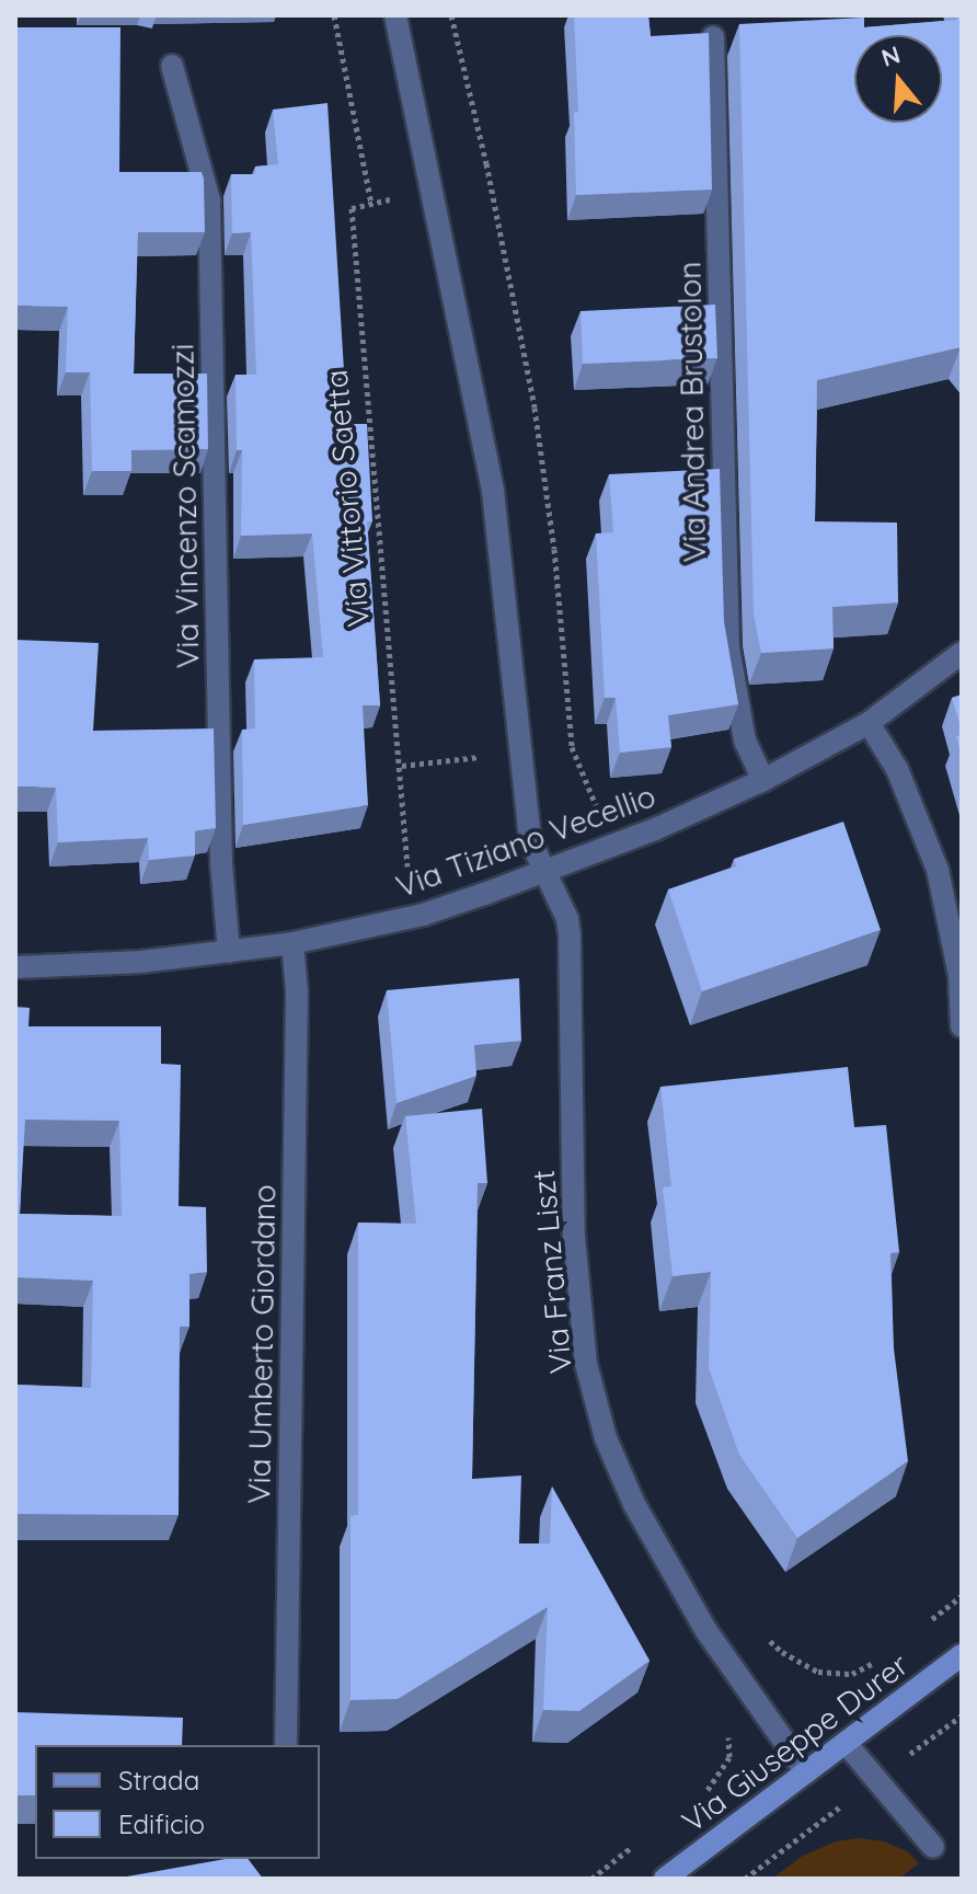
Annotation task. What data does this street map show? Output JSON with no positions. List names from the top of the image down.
{
  "streets": {
    "street": [
      "Via Andrea Brustolon",
      "Via Vincenzo Scamozzi",
      "Via Tiziano Vecellio",
      "Via Franz Liszt",
      "Via Umberto Giordano",
      "Via Giuseppe Durer"
    ],
    "path": ["Via Vittorio Saetta"]
  },
  "crossings": [
    ["Via Andrea Brustolon", "Via Tiziano Vecellio"],
    ["Via Vincenzo Scamozzi", "Via Tiziano Vecellio"],
    ["Via Tiziano Vecellio", "Via Franz Liszt"],
    ["Via Tiziano Vecellio", "Via Umberto Giordano"],
    ["Via Franz Liszt", "Via Giuseppe Durer"]
  ],
  "legend": ["Strada", "Edificio"],
  "north": "top"
}
